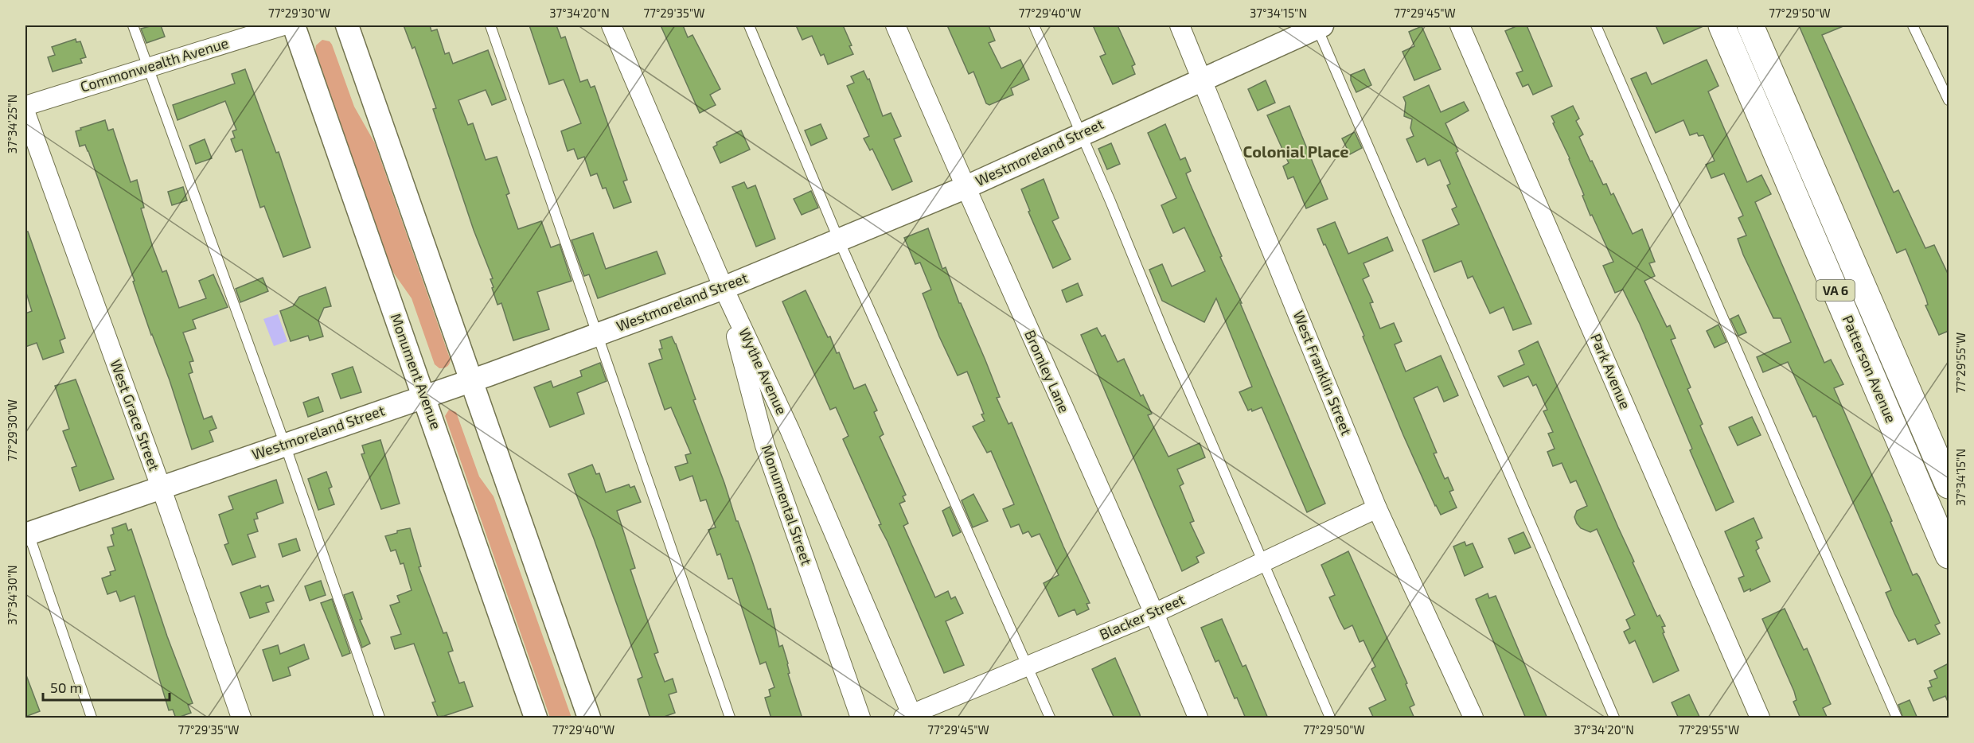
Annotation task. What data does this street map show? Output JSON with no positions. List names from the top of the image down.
{
  "streets": {
    "main road": ["VA 6", "Patterson Avenue"],
    "street": [
      "Commonwealth Avenue",
      "Westmoreland Street",
      "Monument Avenue",
      "Wythe Avenue",
      "Bromley Lane",
      "Park Avenue",
      "West Franklin Street",
      "West Grace Street",
      "Monumental Street",
      "Blacker Street"
    ]
  },
  "crossings": [
    ["Westmoreland Street", "Monument Avenue"],
    ["Westmoreland Street", "Wythe Avenue"],
    ["Westmoreland Street", "Bromley Lane"],
    ["Westmoreland Street", "West Franklin Street"],
    ["Westmoreland Street", "West Grace Street"],
    ["Westmoreland Street", "Monumental Street"],
    ["Wythe Avenue", "Monumental Street"],
    ["Wythe Avenue", "Blacker Street"],
    ["Bromley Lane", "Blacker Street"],
    ["West Franklin Street", "Blacker Street"]
  ],
  "districts": ["Colonial Place"],
  "scale_bar": "50 m",
  "coordinates": [
    "77°29'30\"W",
    "37°34'20\"N",
    "77°29'35\"W",
    "77°29'40\"W",
    "37°34'15\"N",
    "77°29'45\"W",
    "77°29'50\"W",
    "37°34'25\"N",
    "77°29'55\"W",
    "37°34'30\"N"
  ]
}
